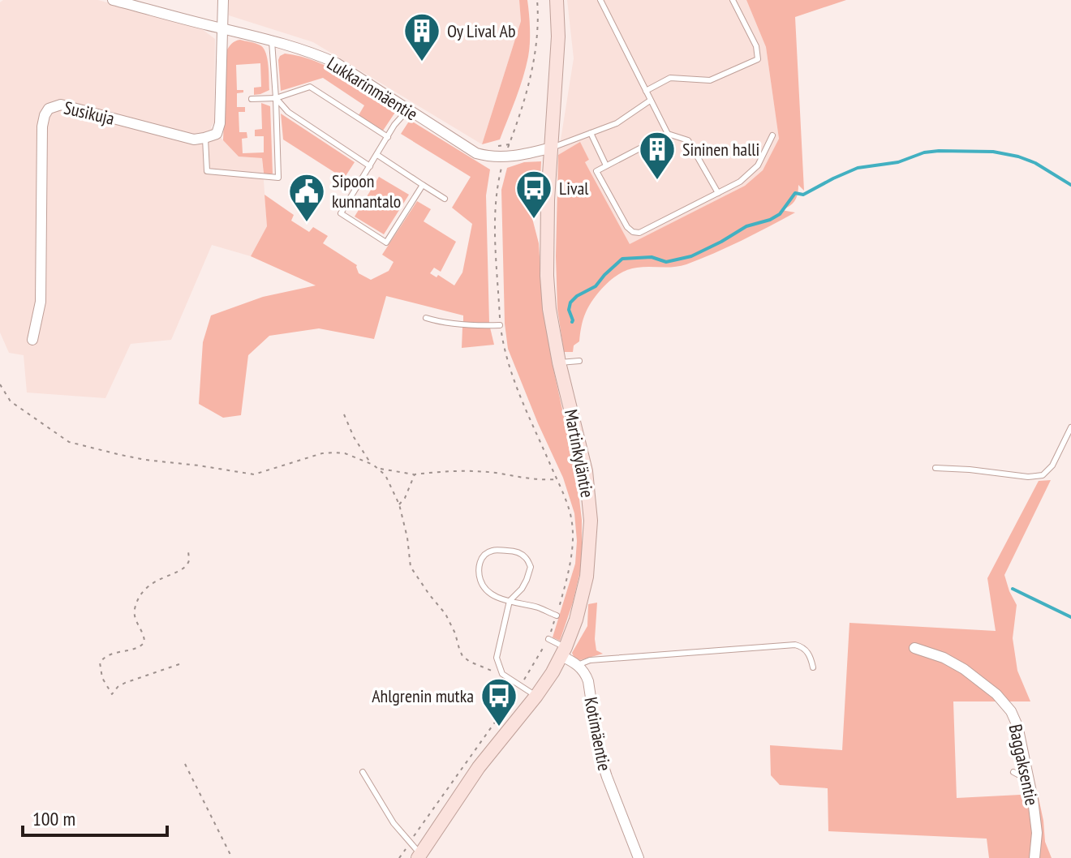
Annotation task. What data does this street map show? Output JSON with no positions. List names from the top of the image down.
{
  "streets": {
    "street": [
      "Lukkarinmäentie",
      "Susikuja",
      "Martinkyläntie",
      "Kotimäentie",
      "Baggaksentie"
    ]
  },
  "crossings": [
    ["Lukkarinmäentie", "Martinkyläntie"]
  ],
  "places": {
    "building": ["Oy Lival Ab", "Sininen halli"],
    "bus stop": ["Lival", "Ahlgrenin mutka"],
    "public building": ["Sipoon kunnantalo"]
  },
  "scale_bar": "100 m"
}
